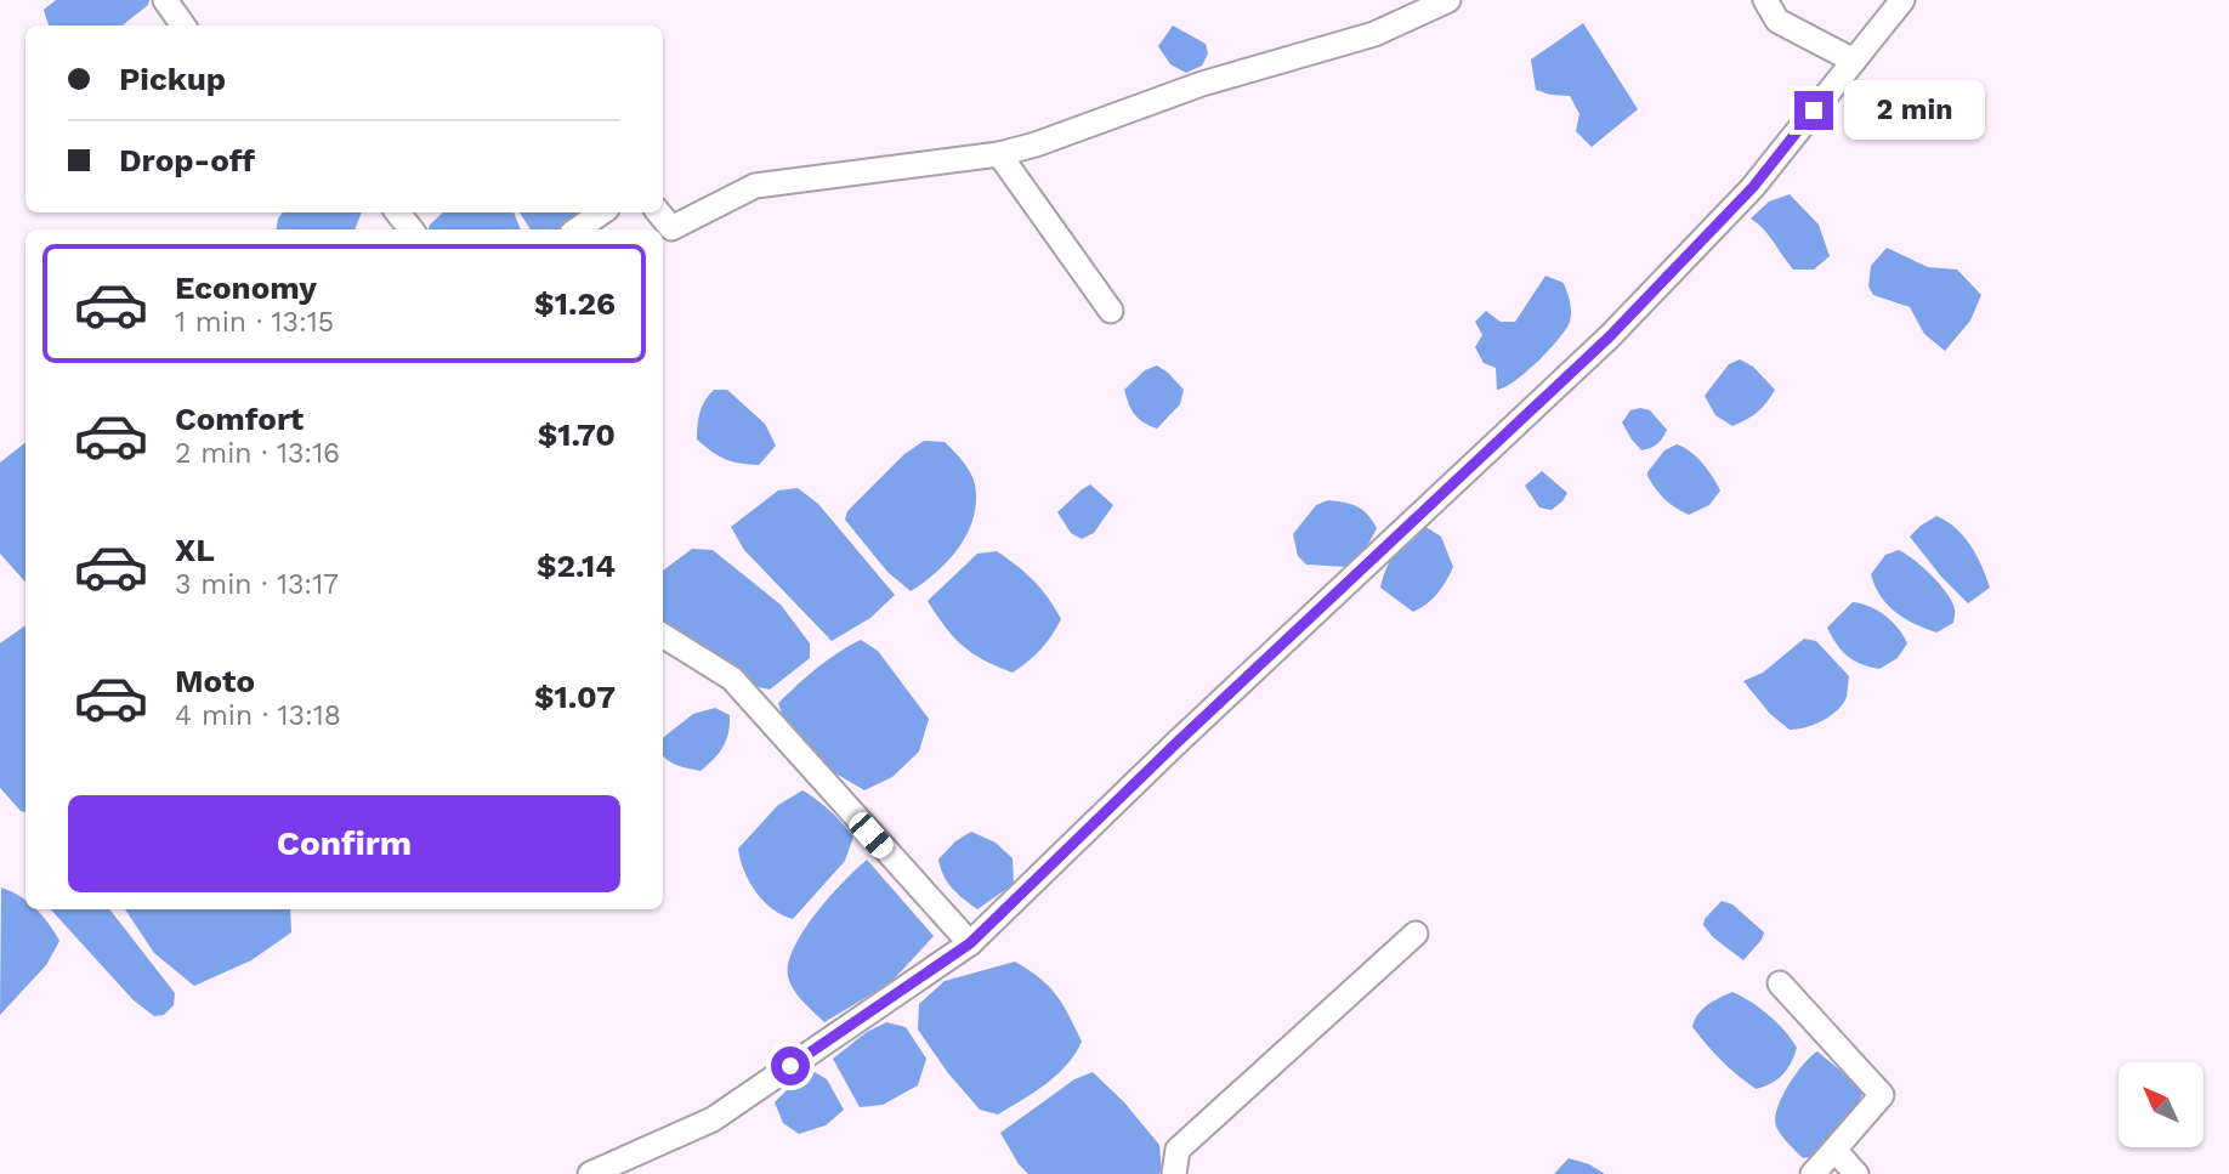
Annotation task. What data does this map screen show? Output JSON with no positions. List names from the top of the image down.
{
  "north": "top left",
  "page": {
    "banner": ["Pickup", "Drop-off"],
    "bubble": "2 min",
    "list": [
      {
        "name": "Economy",
        "note": "1 min · 13:15",
        "value": "$1.26"
      },
      {
        "name": "Comfort",
        "note": "2 min · 13:16",
        "value": "$1.70"
      },
      {
        "name": "XL",
        "note": "3 min · 13:17",
        "value": "$2.14"
      },
      {
        "name": "Moto",
        "note": "4 min · 13:18",
        "value": "$1.07"
      }
    ],
    "buttons": "Confirm"
  }
}
